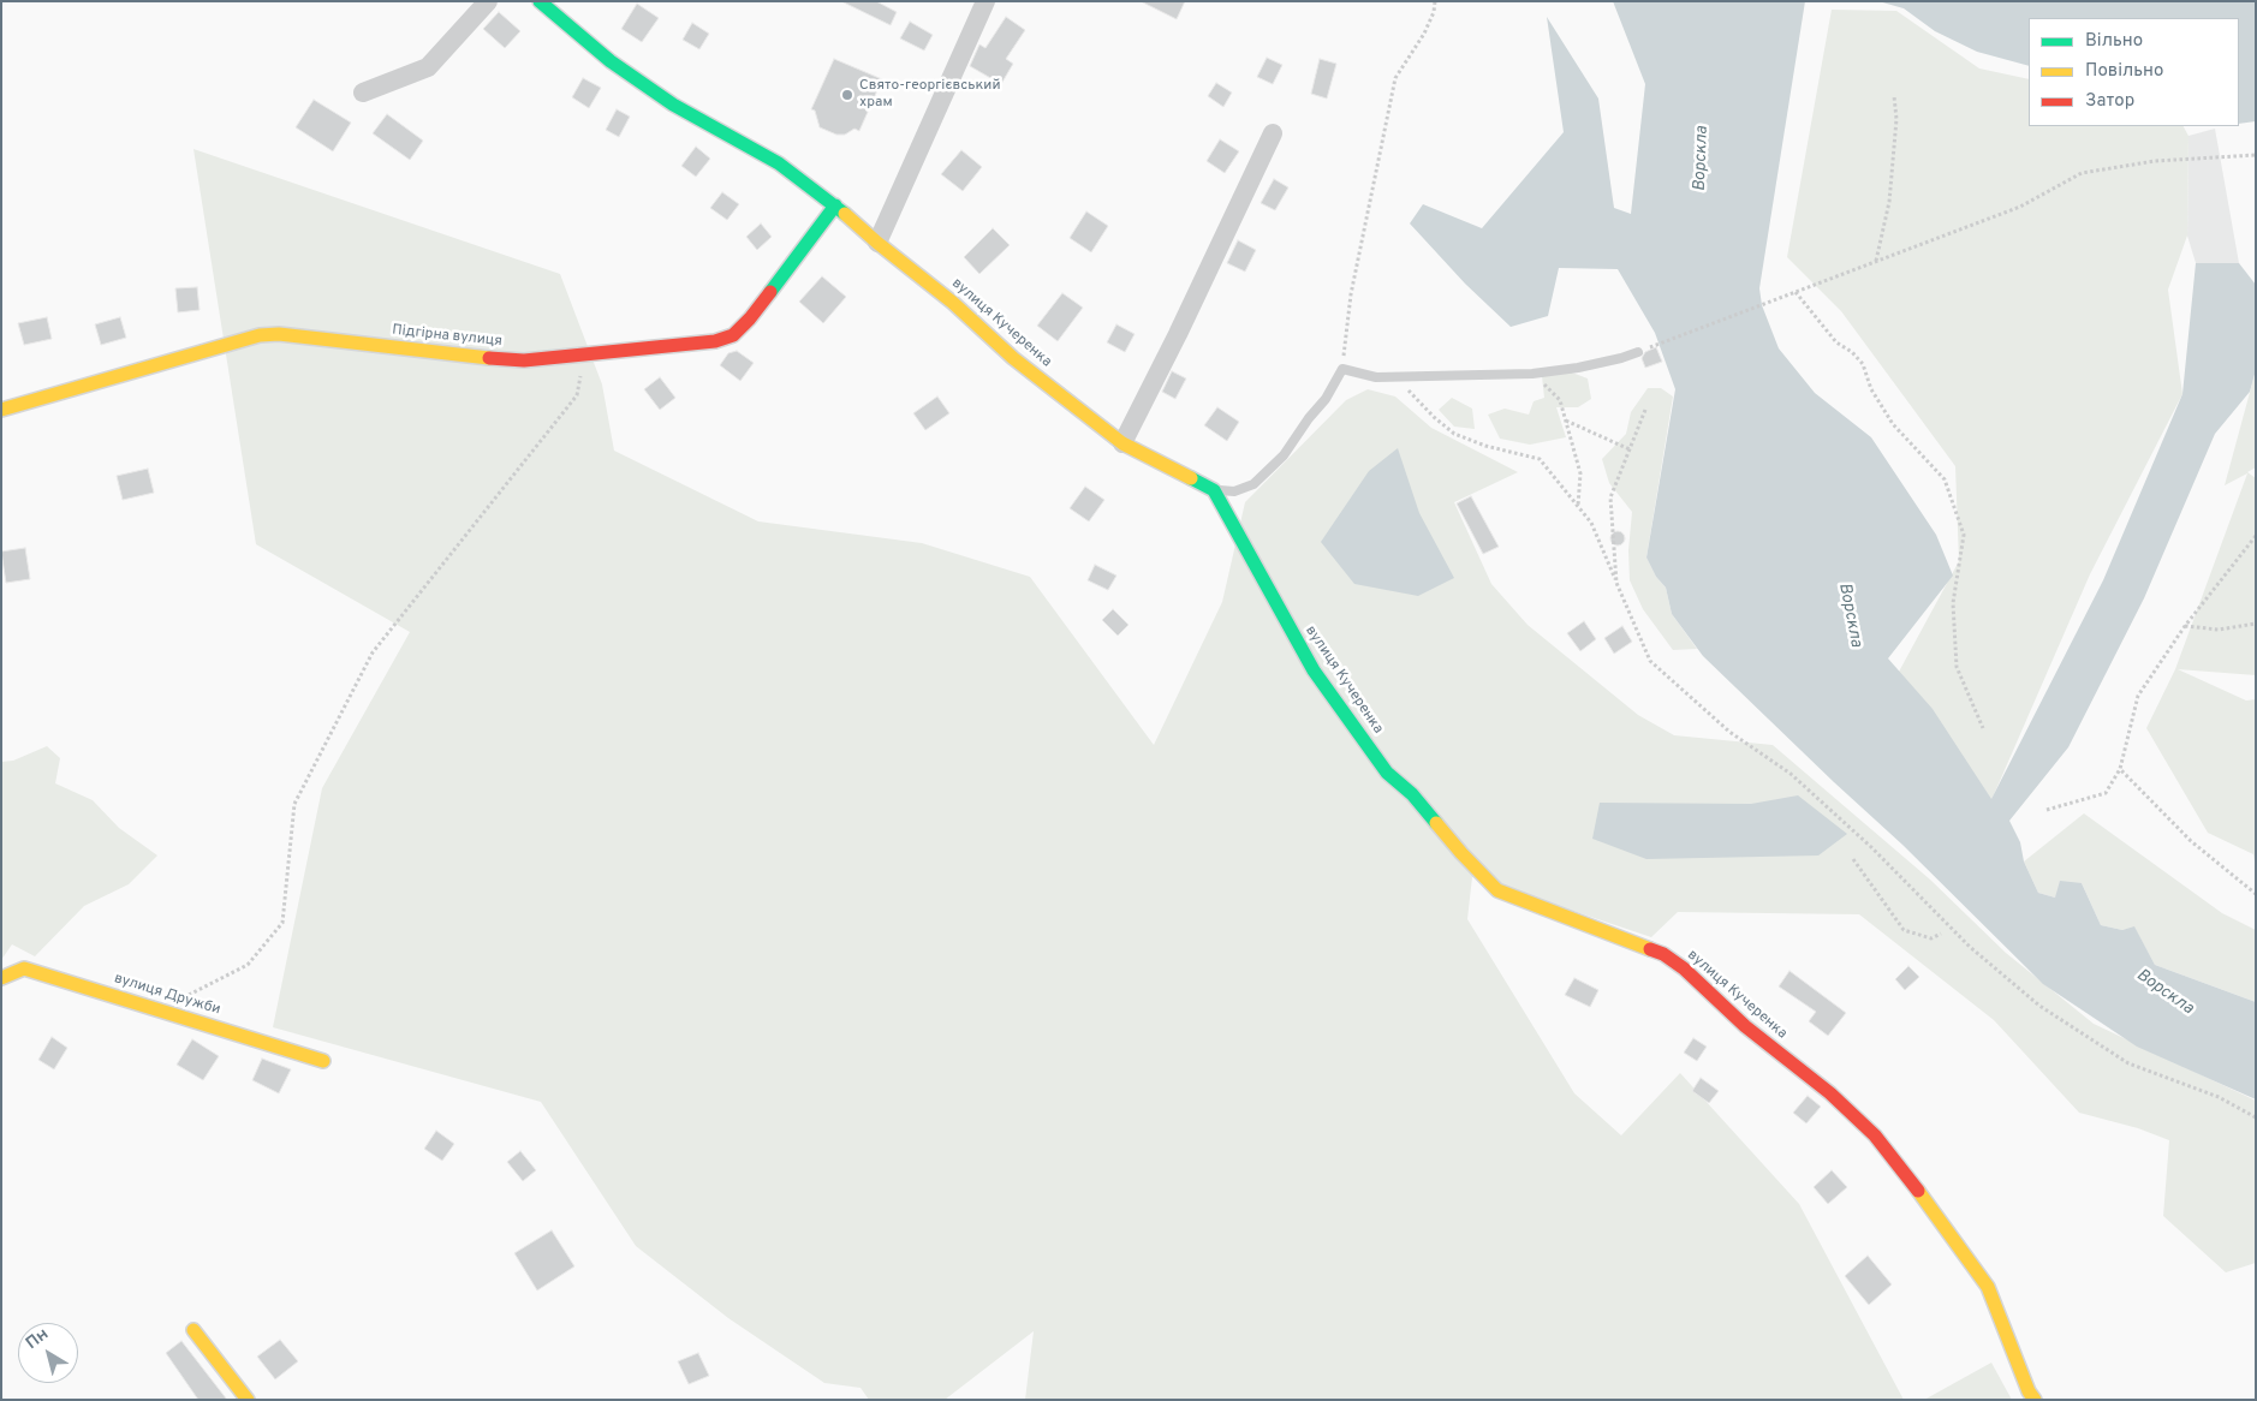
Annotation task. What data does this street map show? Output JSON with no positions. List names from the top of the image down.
{
  "streets": {
    "street": ["вулиця Кучеренка", "Підгірна вулиця", "вулиця Дружби"]
  },
  "crossings": [
    ["вулиця Кучеренка", "Підгірна вулиця"]
  ],
  "water": ["Ворскла"],
  "places": ["Свято-георгієвський храм"],
  "legend": ["Вільно", "Повільно", "Затор"],
  "north": "top left"
}
